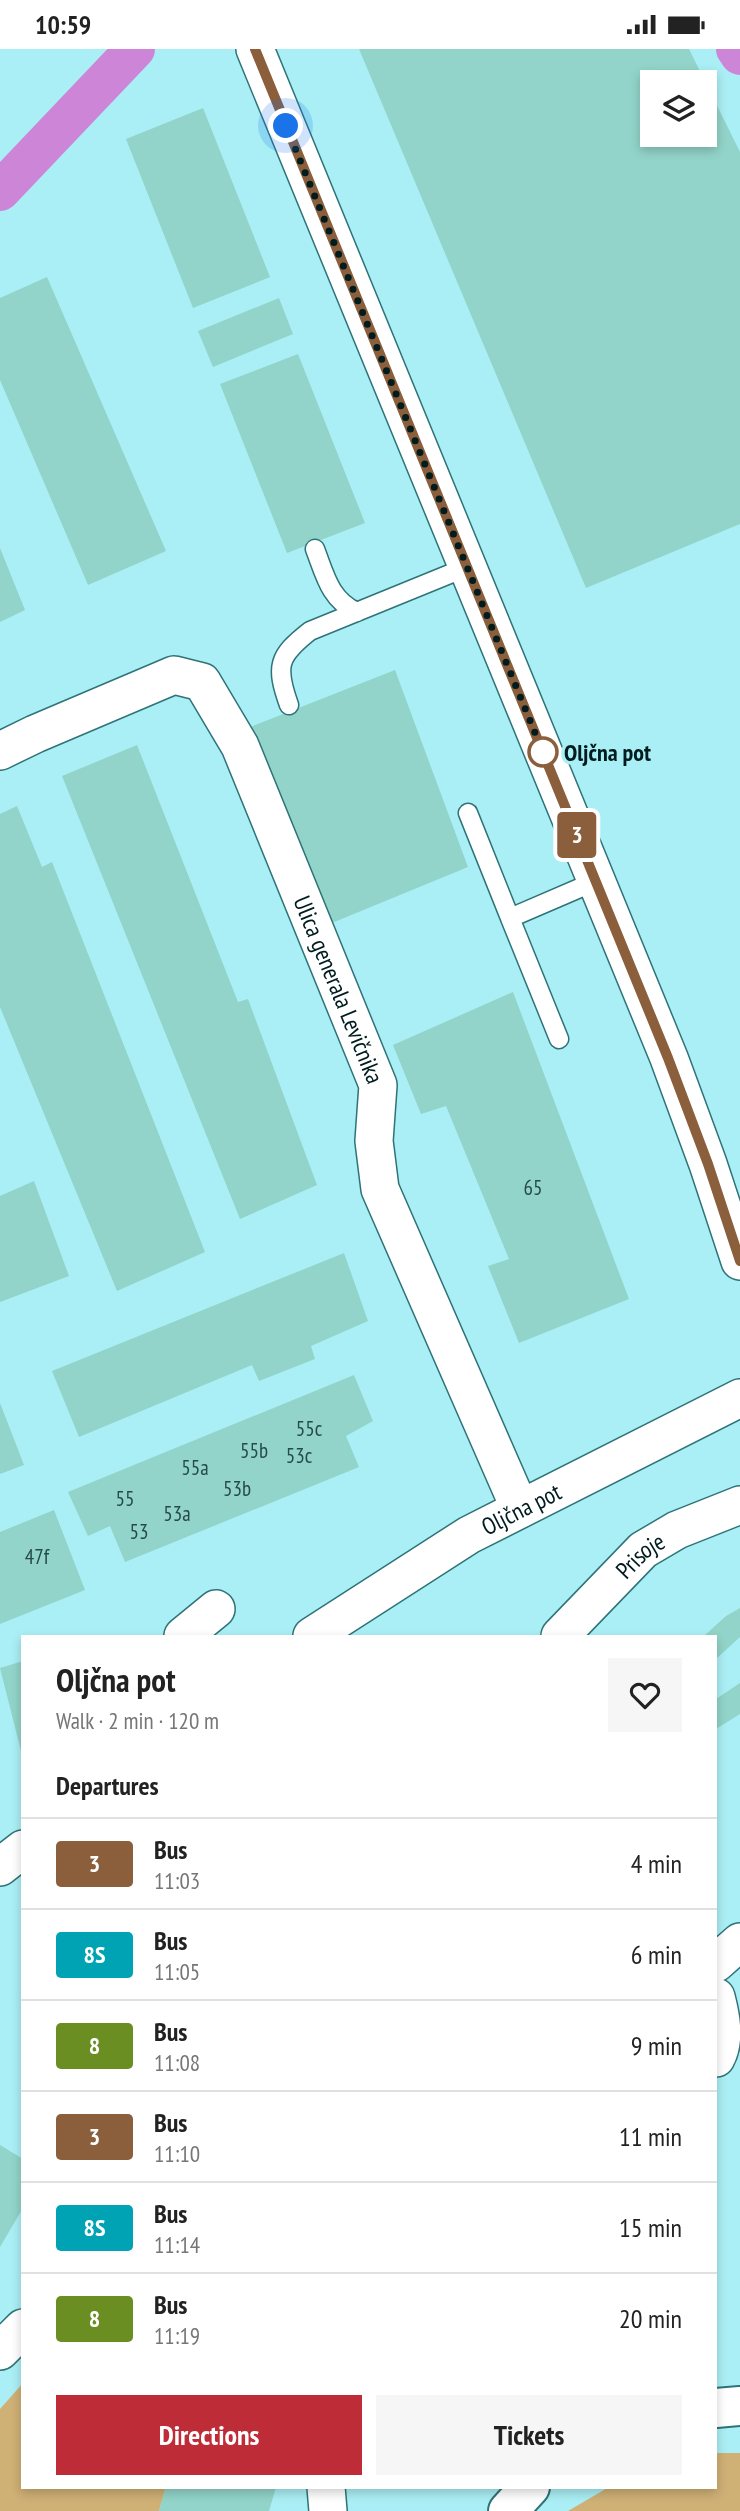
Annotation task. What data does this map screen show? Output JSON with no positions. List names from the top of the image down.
{
  "streets": {
    "street": ["Ulica generala Levičnika", "Oljčna pot", "Prisoje"]
  },
  "crossings": [
    ["Ulica generala Levičnika", "Oljčna pot"]
  ],
  "places": ["Oljčna pot"],
  "lines": ["bus line 3"],
  "house_numbers": [
    "65",
    "55c",
    "55b",
    "53c",
    "55a",
    "53b",
    "55",
    "53a",
    "53",
    "47f"
  ],
  "page": {
    "status": "10:59",
    "on_map": "3",
    "heading": [
      ["Oljčna pot", "Walk · 2 min · 120 m"],
      "Departures"
    ],
    "list": [
      {
        "mark": "3",
        "name": "Bus",
        "note": "11:03",
        "value": "4 min"
      },
      {
        "mark": "8S",
        "name": "Bus",
        "note": "11:05",
        "value": "6 min"
      },
      {
        "mark": "8",
        "name": "Bus",
        "note": "11:08",
        "value": "9 min"
      },
      {
        "mark": "3",
        "name": "Bus",
        "note": "11:10",
        "value": "11 min"
      },
      {
        "mark": "8S",
        "name": "Bus",
        "note": "11:14",
        "value": "15 min"
      },
      {
        "mark": "8",
        "name": "Bus",
        "note": "11:19",
        "value": "20 min"
      }
    ],
    "buttons": ["Directions", "Tickets"]
  }
}
